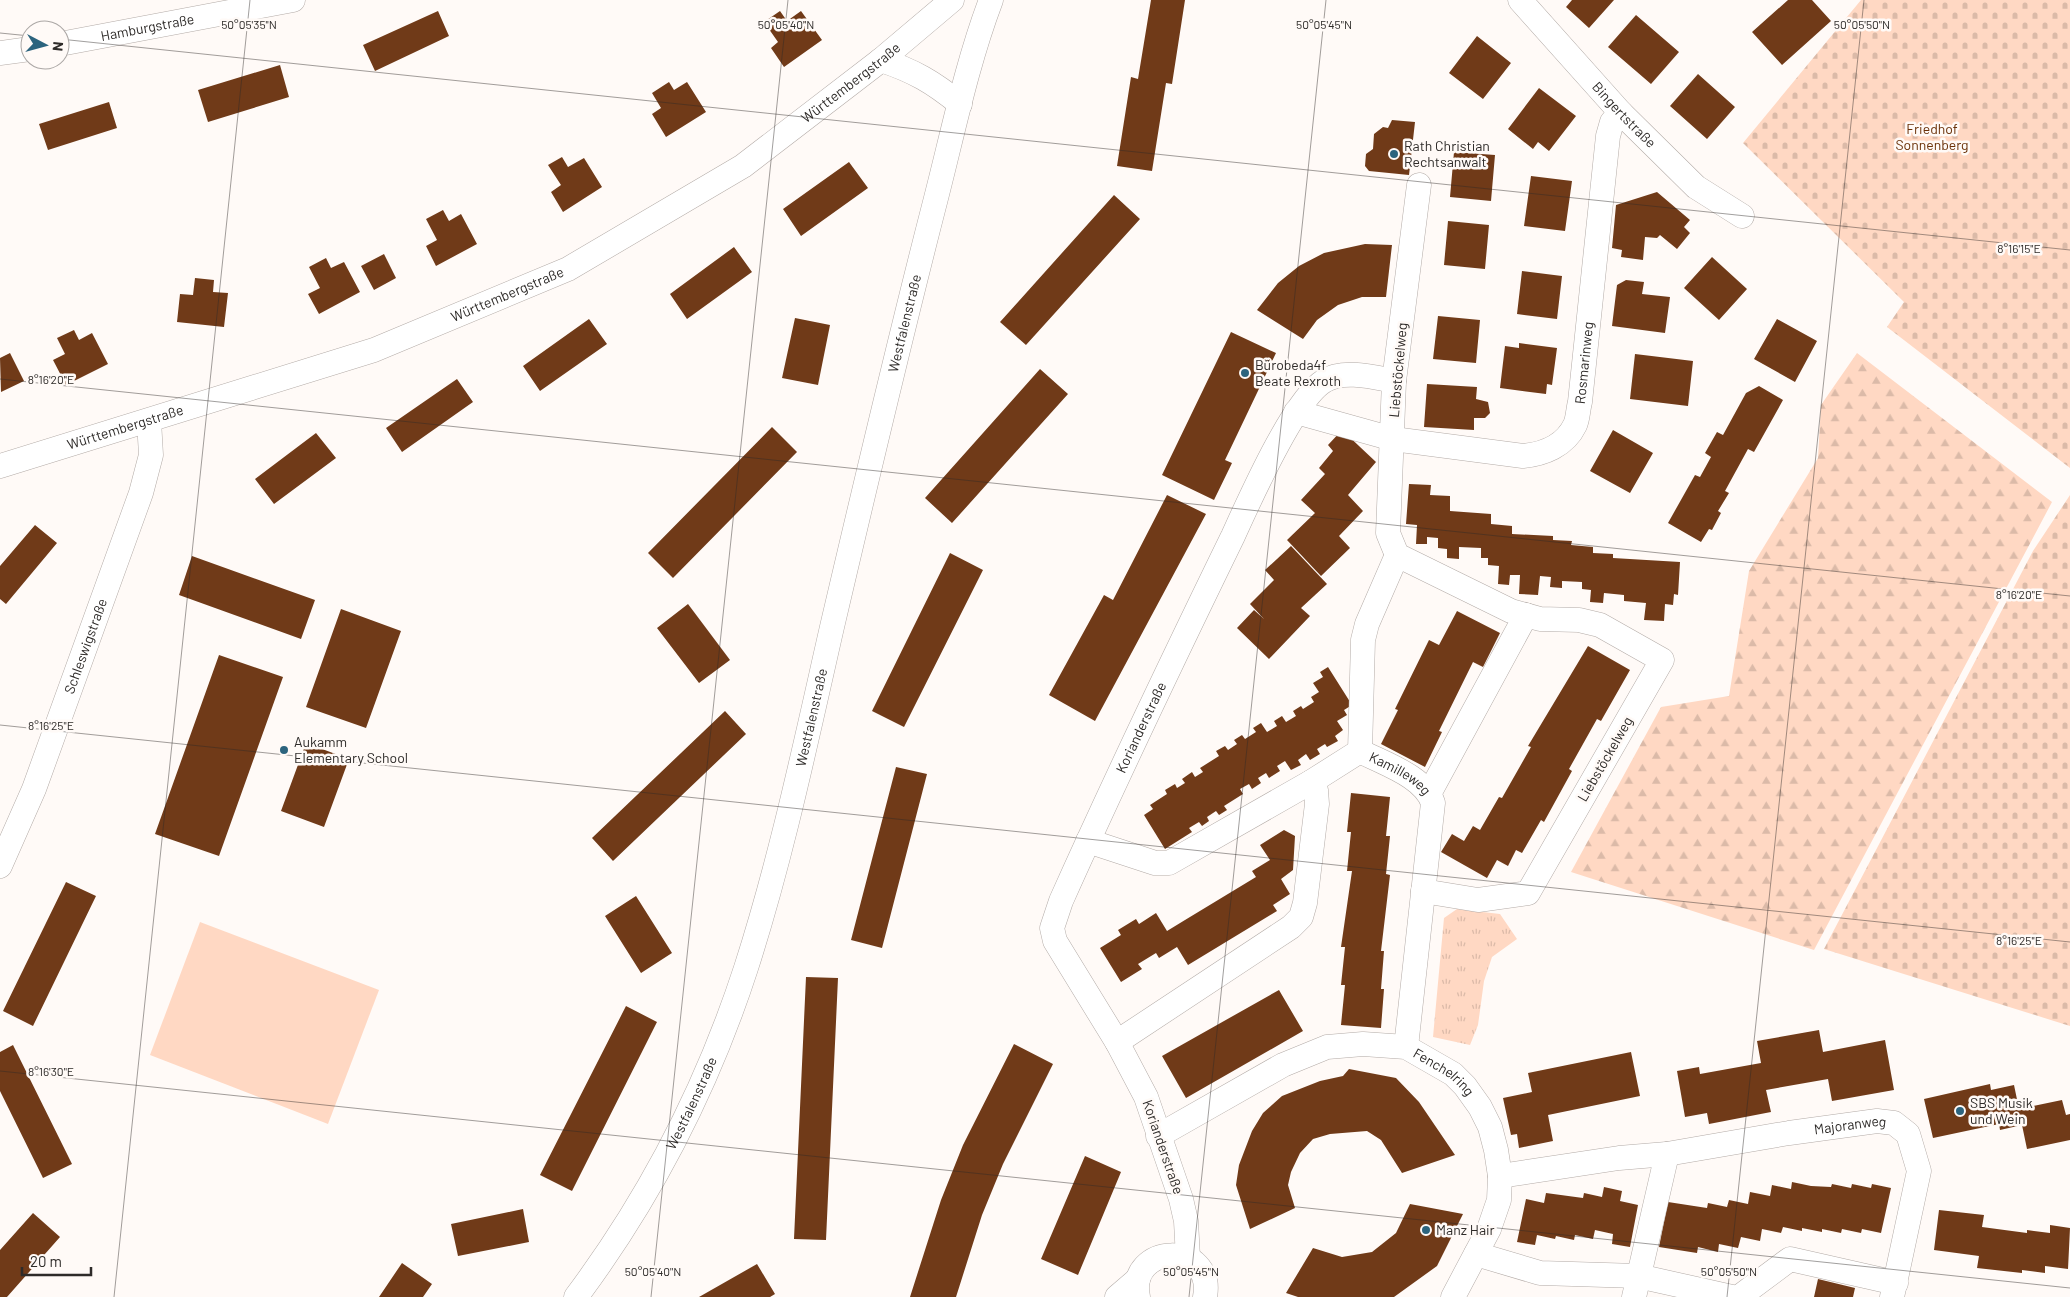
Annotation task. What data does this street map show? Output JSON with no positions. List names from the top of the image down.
{
  "streets": {
    "street": [
      "Hamburgstraße",
      "Württembergstraße",
      "Bingertstraße",
      "Westfalenstraße",
      "Rosmarinweg",
      "Liebstöckelweg",
      "Schleswigstraße",
      "Korianderstraße",
      "Kamilleweg",
      "Fenchelring",
      "Majoranweg"
    ]
  },
  "crossings": [
    ["Württembergstraße", "Schleswigstraße"],
    ["Bingertstraße", "Rosmarinweg"],
    ["Rosmarinweg", "Liebstöckelweg"],
    ["Liebstöckelweg", "Korianderstraße"],
    ["Liebstöckelweg", "Kamilleweg"],
    ["Korianderstraße", "Kamilleweg"],
    ["Korianderstraße", "Fenchelring"],
    ["Kamilleweg", "Fenchelring"],
    ["Fenchelring", "Majoranweg"]
  ],
  "parks": ["Friedhof Sonnenberg"],
  "places": [
    "Rath Christian Rechtsanwalt",
    "Bürobeda4f Beate Rexroth",
    "Aukamm Elementary School",
    "SBS Musik und Wein",
    "Manz Hair"
  ],
  "scale_bar": "20 m",
  "north": "right",
  "coordinates": [
    "50°05'35\"N",
    "50°05'40\"N",
    "50°05'45\"N",
    "50°05'50\"N",
    "8°16'15\"E",
    "8°16'20\"E",
    "8°16'25\"E",
    "8°16'30\"E"
  ]
}
